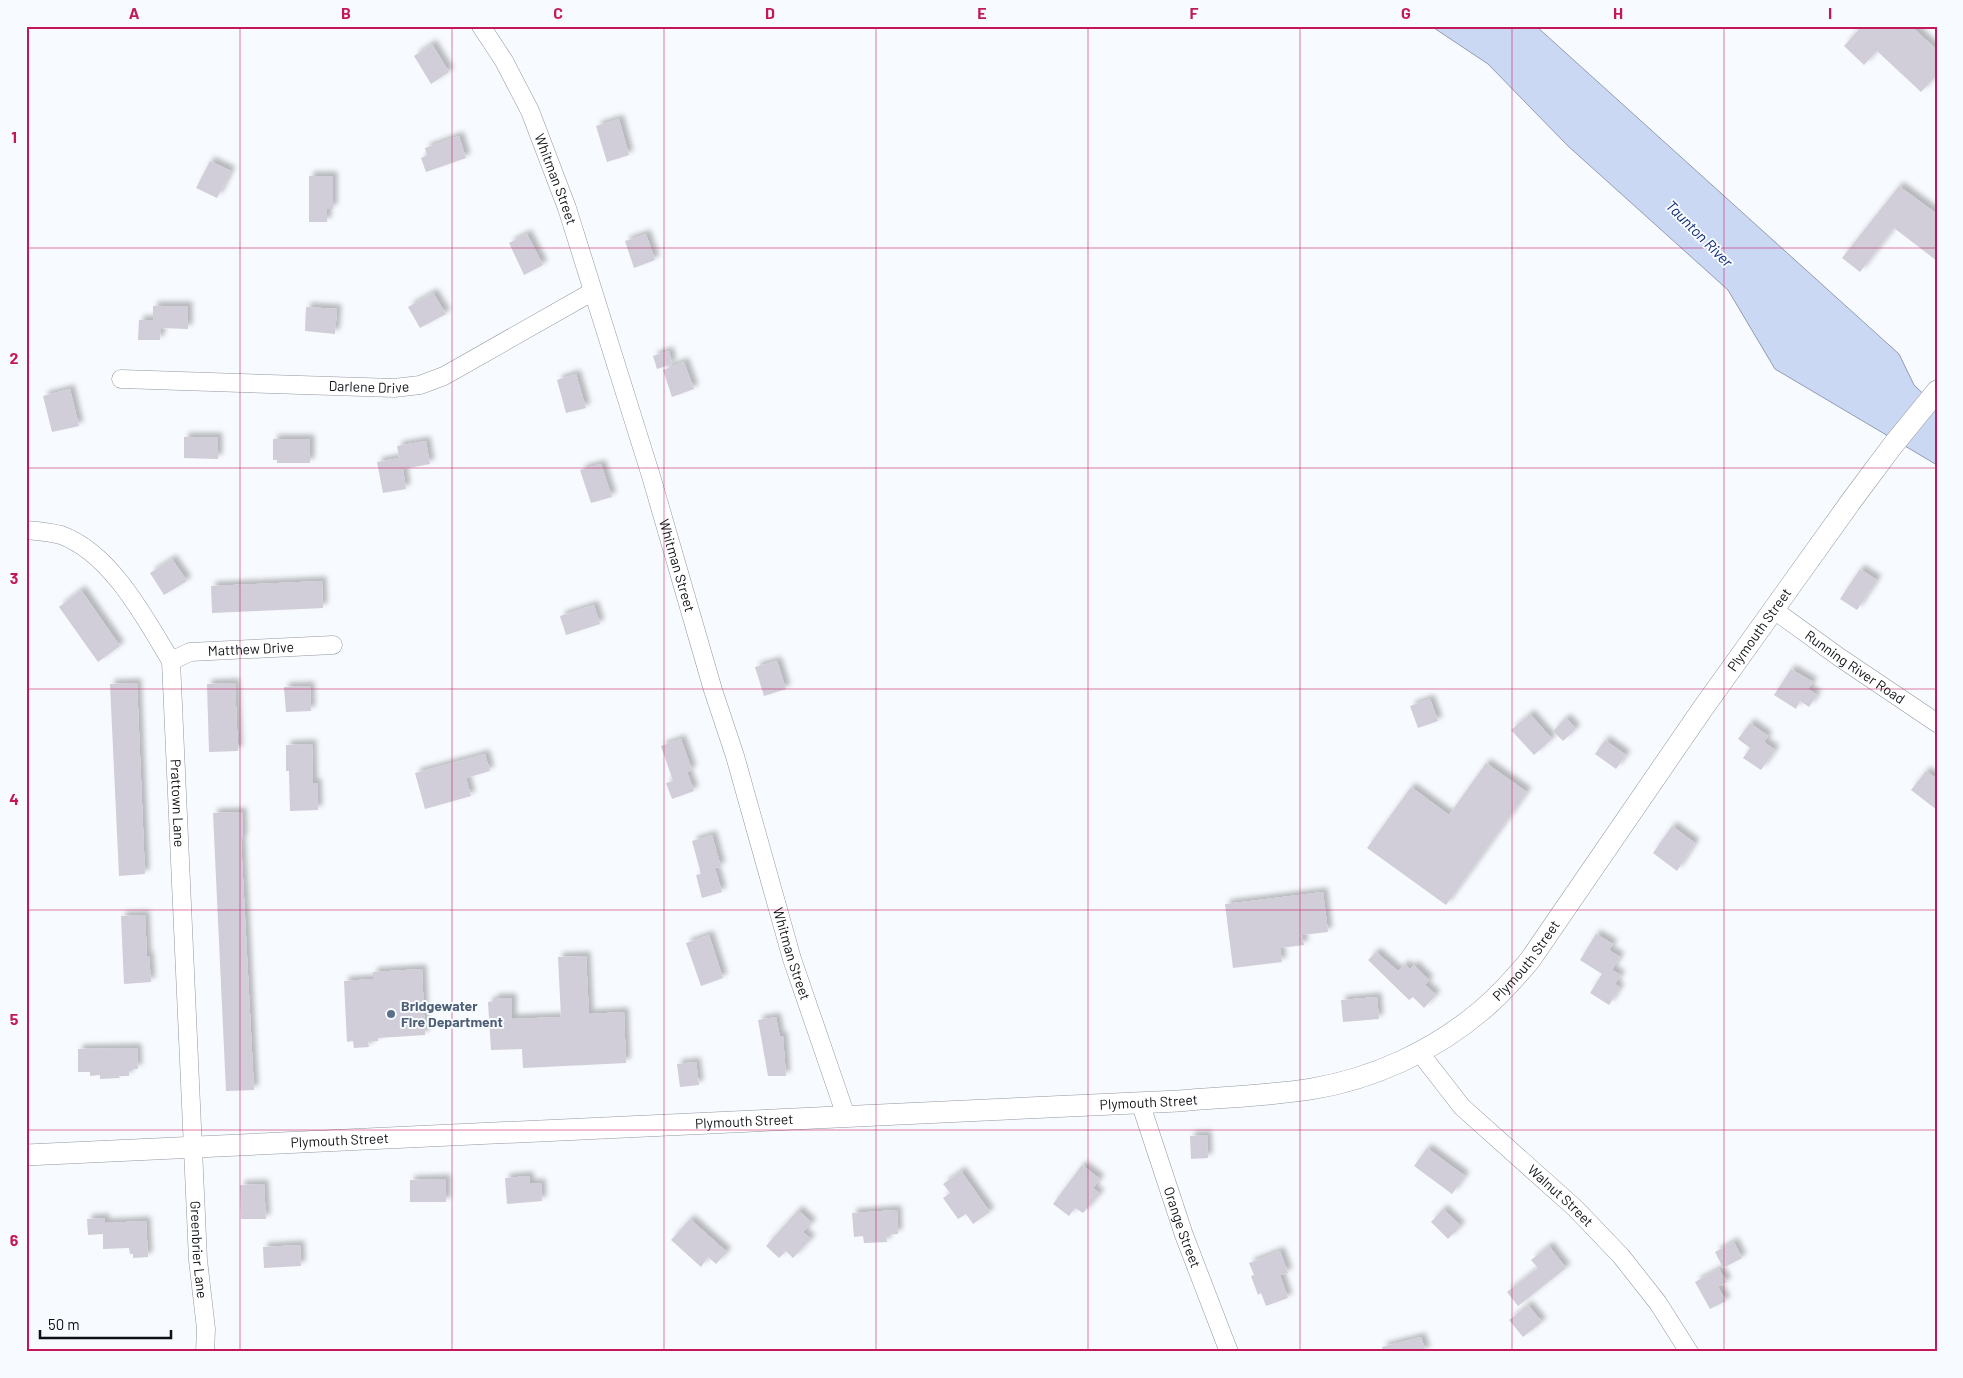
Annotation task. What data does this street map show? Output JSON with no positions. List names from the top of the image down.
{
  "streets": {
    "main road": ["Plymouth Street"],
    "street": [
      "Whitman Street",
      "Darlene Drive",
      "Matthew Drive",
      "Running River Road",
      "Prattown Lane",
      "Walnut Street",
      "Orange Street",
      "Greenbrier Lane"
    ]
  },
  "crossings": [
    ["Whitman Street", "Darlene Drive"],
    ["Whitman Street", "Plymouth Street"],
    ["Plymouth Street", "Running River Road"],
    ["Plymouth Street", "Prattown Lane"],
    ["Plymouth Street", "Walnut Street"],
    ["Plymouth Street", "Orange Street"],
    ["Plymouth Street", "Greenbrier Lane"],
    ["Matthew Drive", "Prattown Lane"],
    ["Prattown Lane", "Greenbrier Lane"]
  ],
  "water": ["Taunton River"],
  "places": ["Bridgewater Fire Department"],
  "scale_bar": "50 m",
  "grid": {
    "columns": [
      "A",
      "B",
      "C",
      "D",
      "E",
      "F",
      "G",
      "H",
      "I"
    ],
    "rows": [
      "1",
      "2",
      "3",
      "4",
      "5",
      "6"
    ]
  }
}
